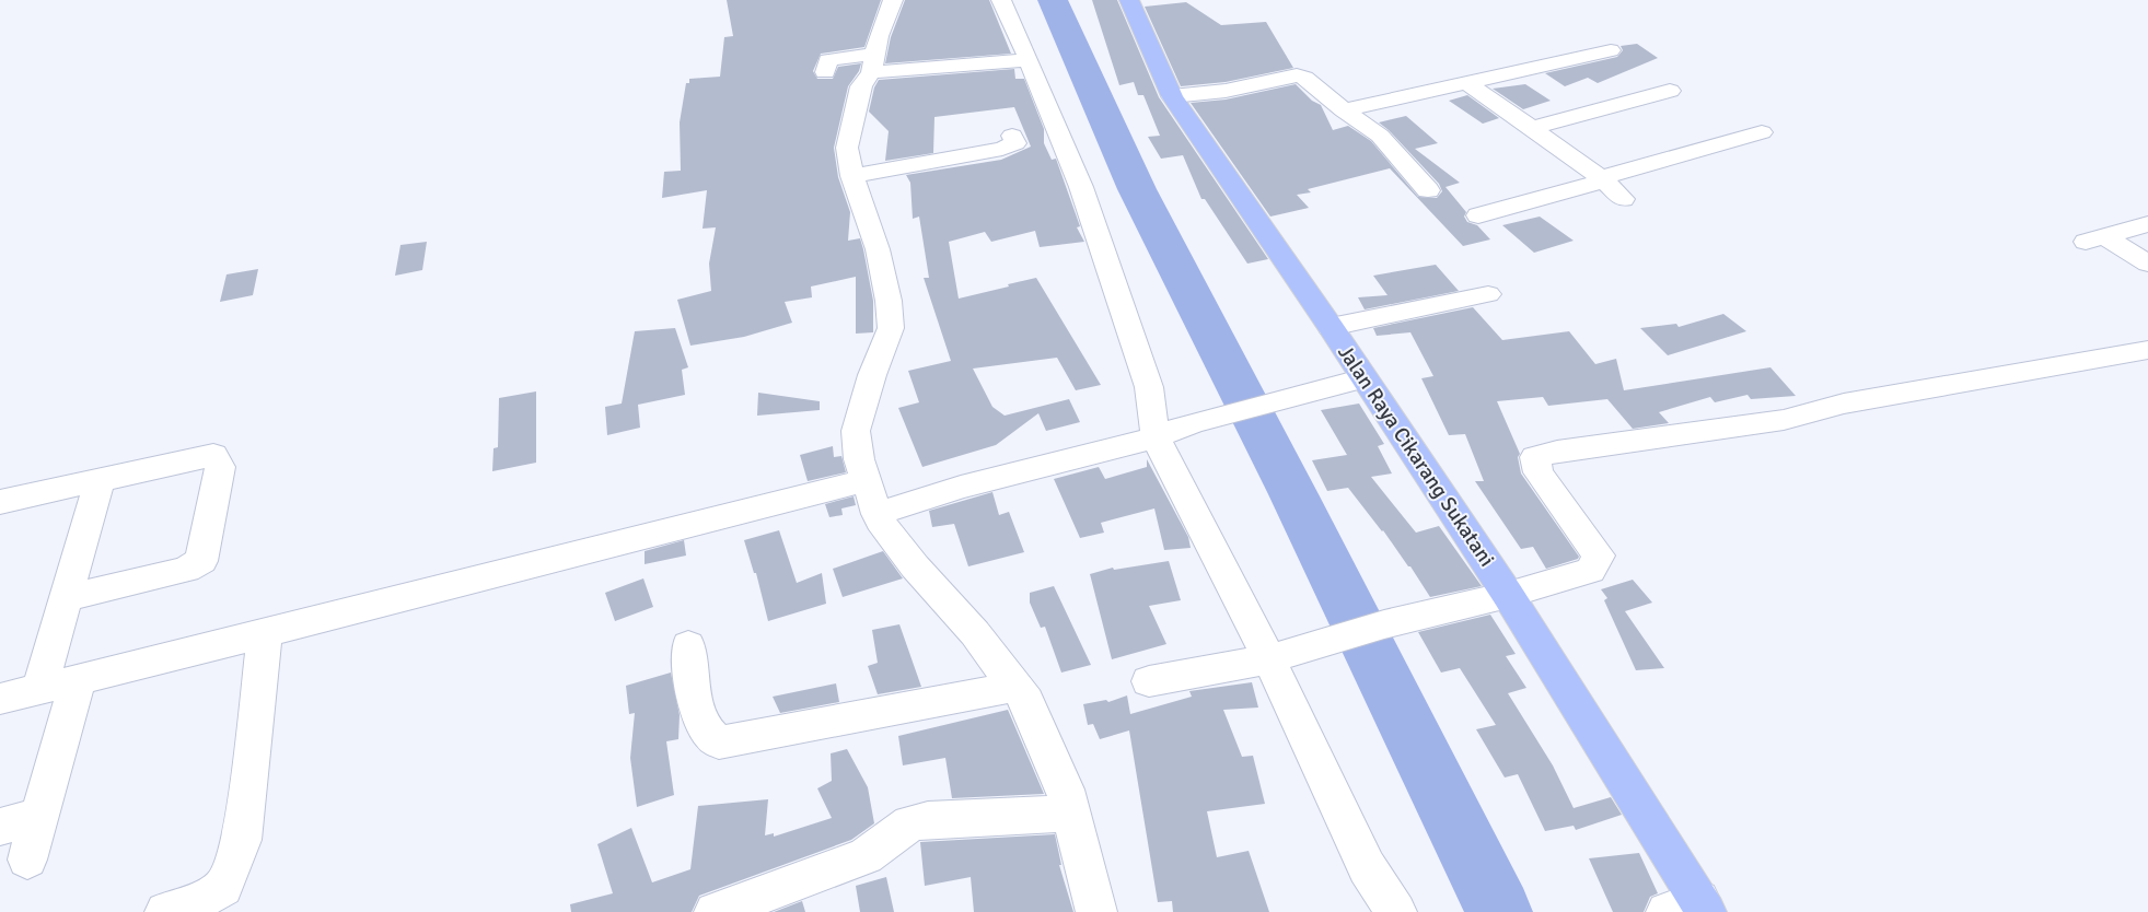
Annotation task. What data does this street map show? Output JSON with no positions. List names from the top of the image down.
{
  "streets": {
    "main road": ["Jalan Raya Cikarang Sukatani"]
  }
}
